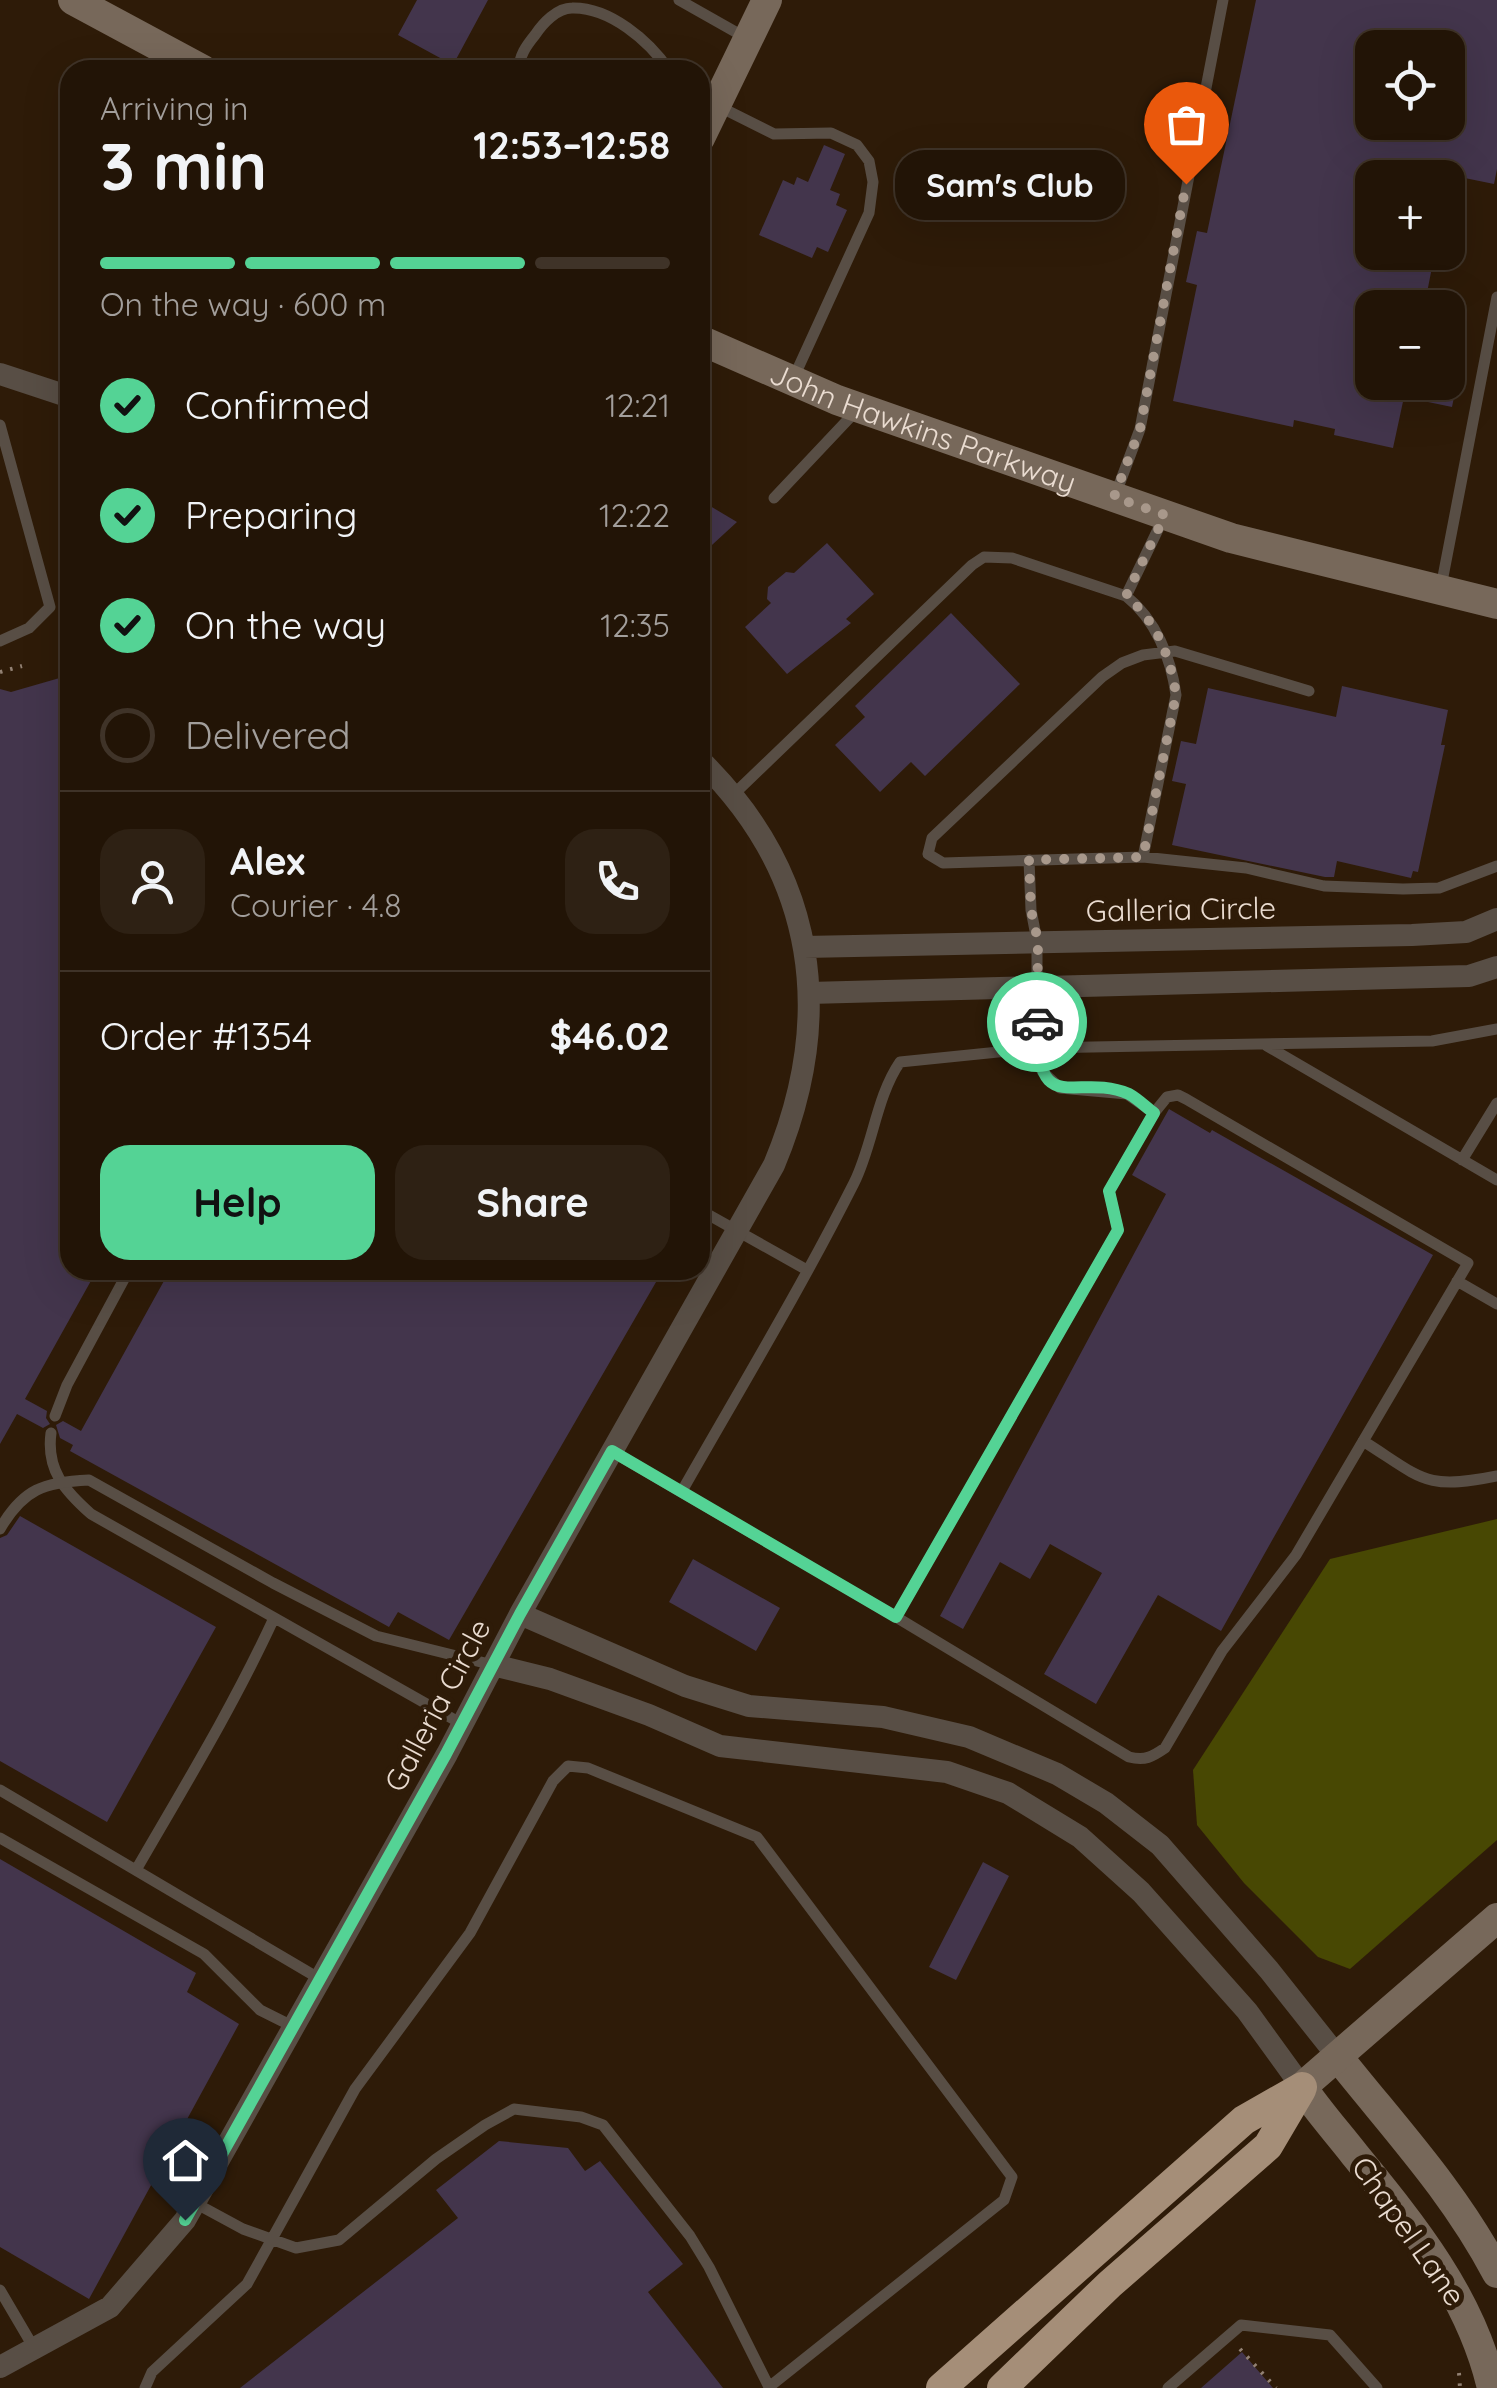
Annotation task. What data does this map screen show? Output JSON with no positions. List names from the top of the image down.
{
  "streets": {
    "main road": ["John Hawkins Parkway", "Chapel Lane"],
    "street": ["Galleria Circle"]
  },
  "places": ["Sam's Club"],
  "page": {
    "map_buttons": ["+", "−"],
    "heading": ["3 min", "Arriving in", "12:53–12:58"],
    "panel": [
      "Alex",
      "Courier · 4.8",
      "Order #1354",
      "$46.02"
    ],
    "bubble": "Sam's Club",
    "bar": "On the way · 600 m",
    "list": [
      ["Confirmed", "12:21"],
      ["Preparing", "12:22"],
      ["On the way", "12:35"],
      "Delivered"
    ],
    "buttons": ["Help", "Share"]
  }
}
